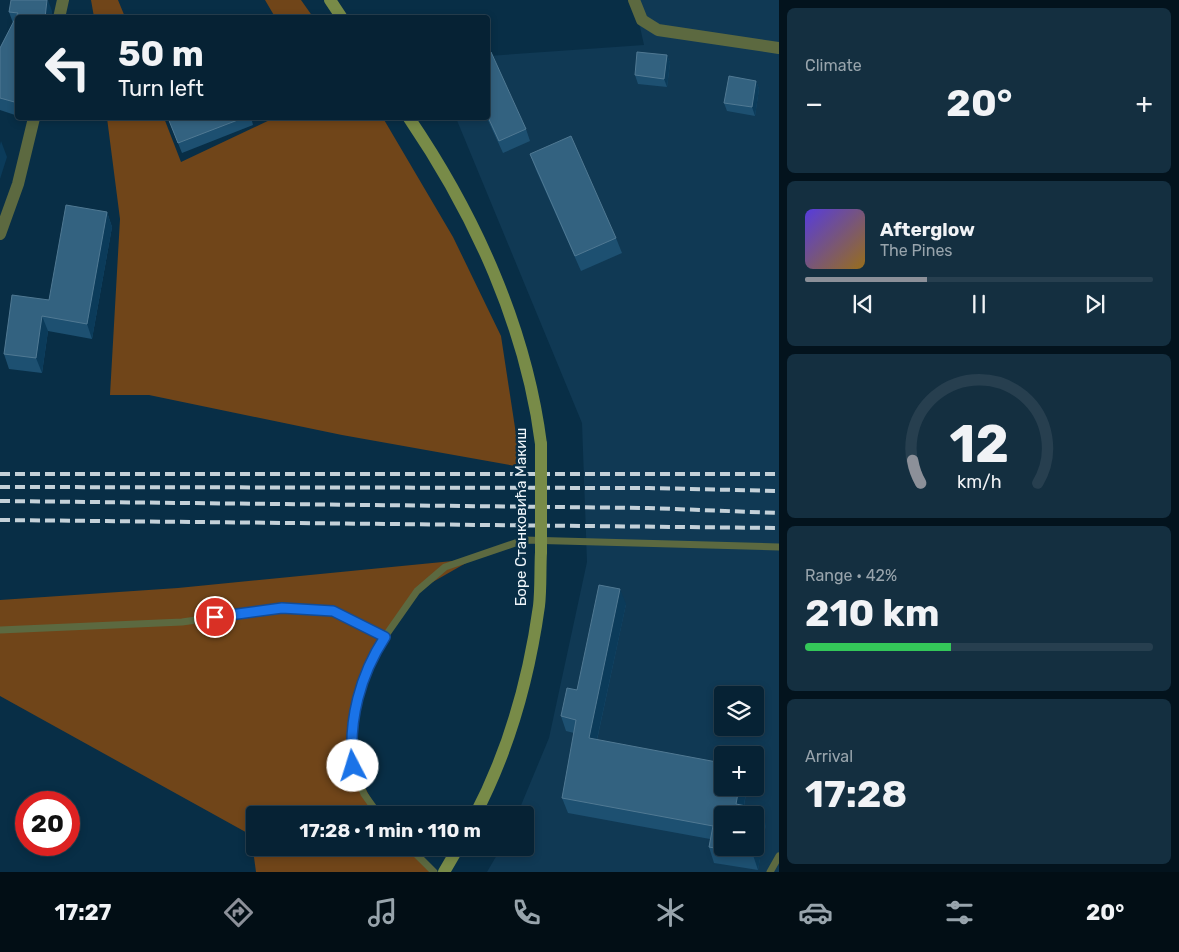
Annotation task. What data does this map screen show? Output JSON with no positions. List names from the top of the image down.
{
  "streets": {
    "main road": ["Боре Станковића Макиш"]
  },
  "page": {
    "tile": [
      "Climate",
      ["Range · 42%", "210 km"],
      ["Arrival", "17:28"]
    ],
    "turn": ["50 m", "Turn left"],
    "heat": ["−", "20°", "+"],
    "song": ["Afterglow", "The Pines"],
    "map_buttons": ["+", "−"],
    "limit": "20",
    "trip": "17:28 · 1 min · 110 m",
    "tabs": ["17:27", "20°"],
    "gauge": ["12", "km/h"]
  }
}
